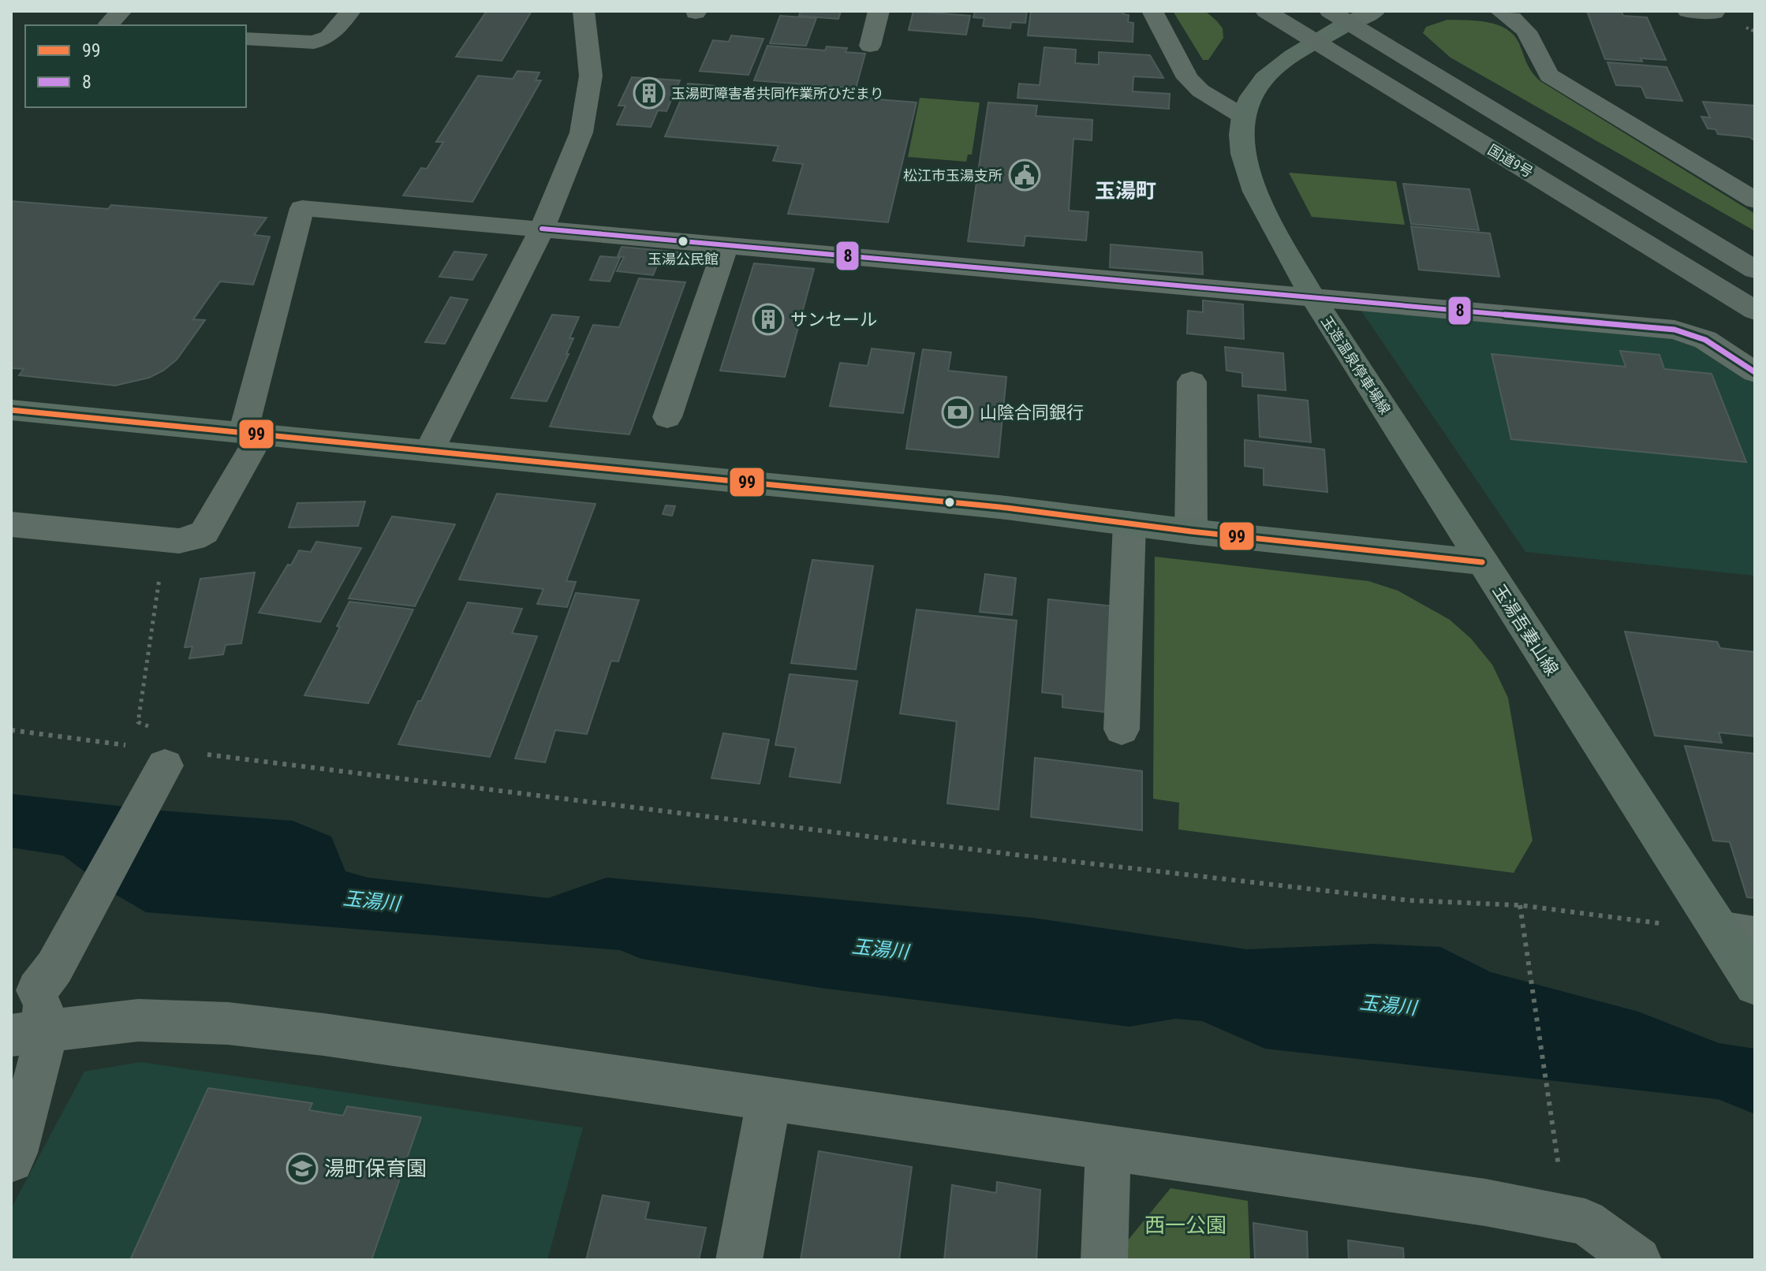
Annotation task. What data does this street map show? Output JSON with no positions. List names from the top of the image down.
{
  "streets": {
    "highway": ["国道9号"],
    "main road": ["玉造温泉停車場線", "玉湯吾妻山線"]
  },
  "crossings": [
    ["国道9号", "玉造温泉停車場線"],
    ["玉造温泉停車場線", "玉湯吾妻山線"]
  ],
  "districts": ["玉湯町"],
  "water": ["玉湯川"],
  "parks": ["西一公園"],
  "places": {
    "building": ["玉湯町障害者共同作業所ひだまり", "サンセール"],
    "public building": ["松江市玉湯支所"],
    "other": ["玉湯公民館"],
    "bank": ["山陰合同銀行"],
    "school or university": ["湯町保育園"]
  },
  "lines": ["transit line 8", "transit line 99"],
  "legend": ["99", "8"]
}
